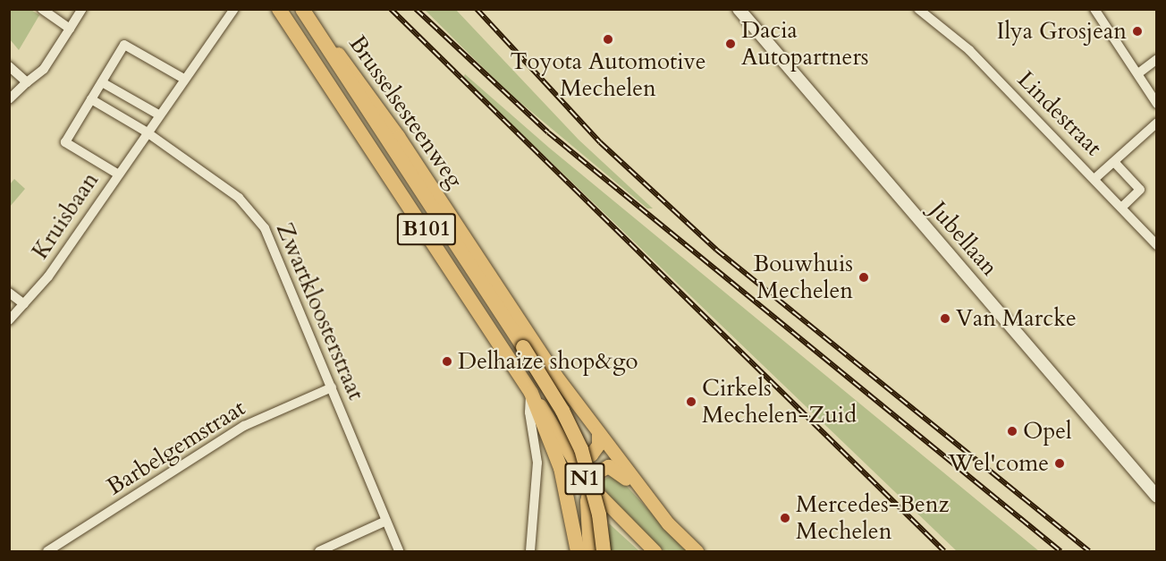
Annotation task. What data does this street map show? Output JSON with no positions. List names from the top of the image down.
{
  "streets": {
    "highway": ["Brusselsesteenweg", "B101"],
    "main road": ["Jubellaan", "N1"],
    "street": [
      "Lindestraat",
      "Kruisbaan",
      "Zwartkloosterstraat",
      "Barbelgemstraat"
    ]
  },
  "crossings": [
    ["Brusselsesteenweg", "B101"],
    ["Kruisbaan", "Zwartkloosterstraat"],
    ["Zwartkloosterstraat", "Barbelgemstraat"]
  ],
  "places": [
    "Ilya Grosjean",
    "Toyota Automotive Mechelen",
    "Dacia Autopartners",
    "Bouwhuis Mechelen",
    "Van Marcke",
    "Delhaize shop&go",
    "Cirkels Mechelen-Zuid",
    "Opel",
    "Wel'come",
    "Mercedes-Benz Mechelen"
  ]
}
